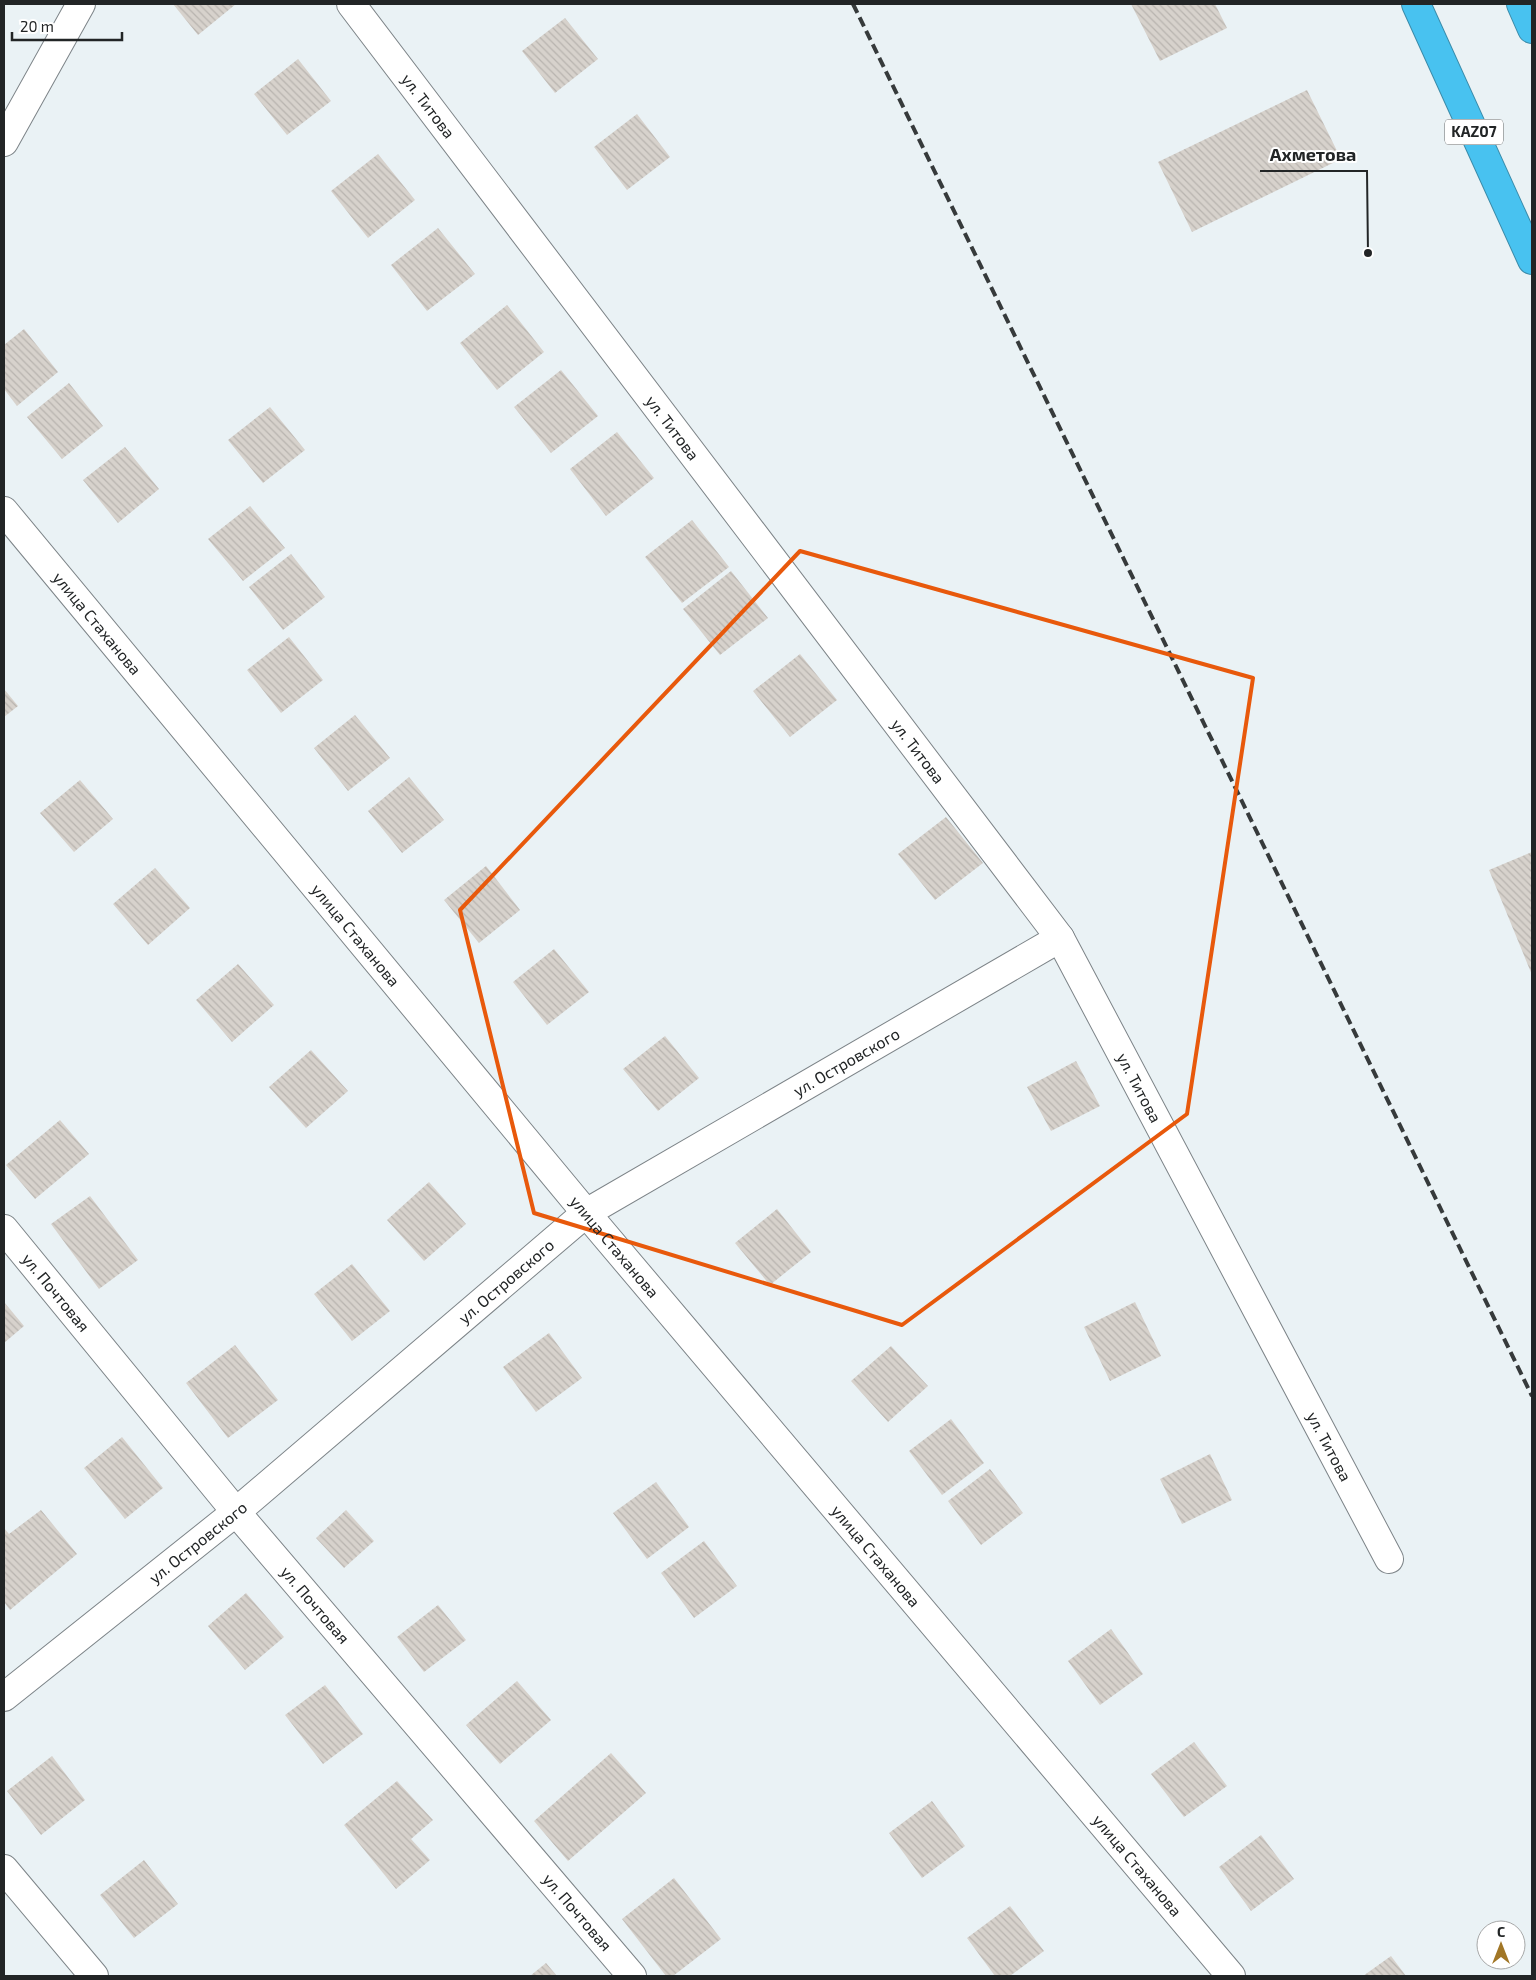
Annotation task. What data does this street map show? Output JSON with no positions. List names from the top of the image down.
{
  "streets": {
    "highway": ["KAZ07"],
    "street": [
      "ул. Титова",
      "улица Стаханова",
      "ул. Островского",
      "ул. Почтовая"
    ]
  },
  "crossings": [
    ["ул. Титова", "ул. Островского"],
    ["улица Стаханова", "ул. Островского"],
    ["ул. Островского", "ул. Почтовая"]
  ],
  "places": ["Ахметова"],
  "scale_bar": "20 m",
  "north": "top"
}
